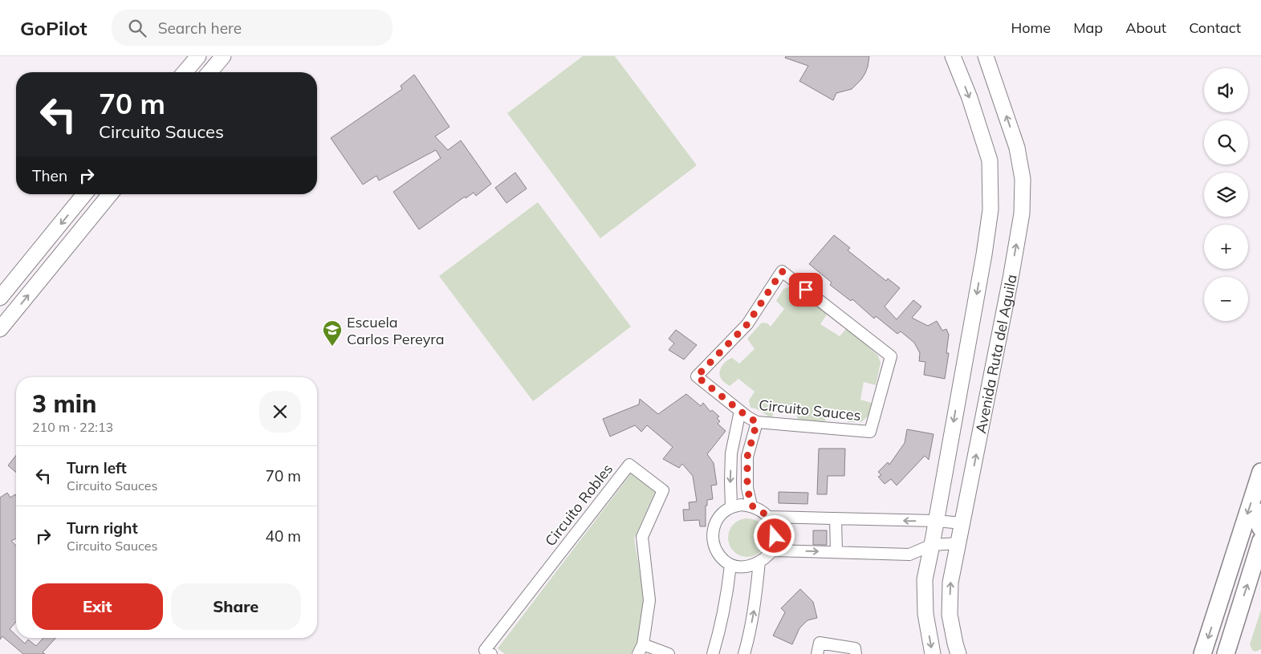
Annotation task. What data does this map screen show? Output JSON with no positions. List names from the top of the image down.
{
  "streets": {
    "street": ["Avenida Ruta del Aguila", "Circuito Sauces", "Circuito Robles"]
  },
  "places": {
    "school or university": ["Escuela Carlos Pereyra"]
  },
  "page": {
    "header": "GoPilot",
    "search": "Search here",
    "nav": [
      "Home",
      "Map",
      "About",
      "Contact"
    ],
    "map_buttons": ["+", "−"],
    "turn": ["70 m", "Circuito Sauces"],
    "then": "Then",
    "heading": ["3 min", "210 m · 22:13"],
    "list": [
      {
        "name": "Turn left",
        "note": "Circuito Sauces",
        "value": "70 m"
      },
      {
        "name": "Turn right",
        "note": "Circuito Sauces",
        "value": "40 m"
      }
    ],
    "buttons": ["Exit", "Share"]
  }
}
